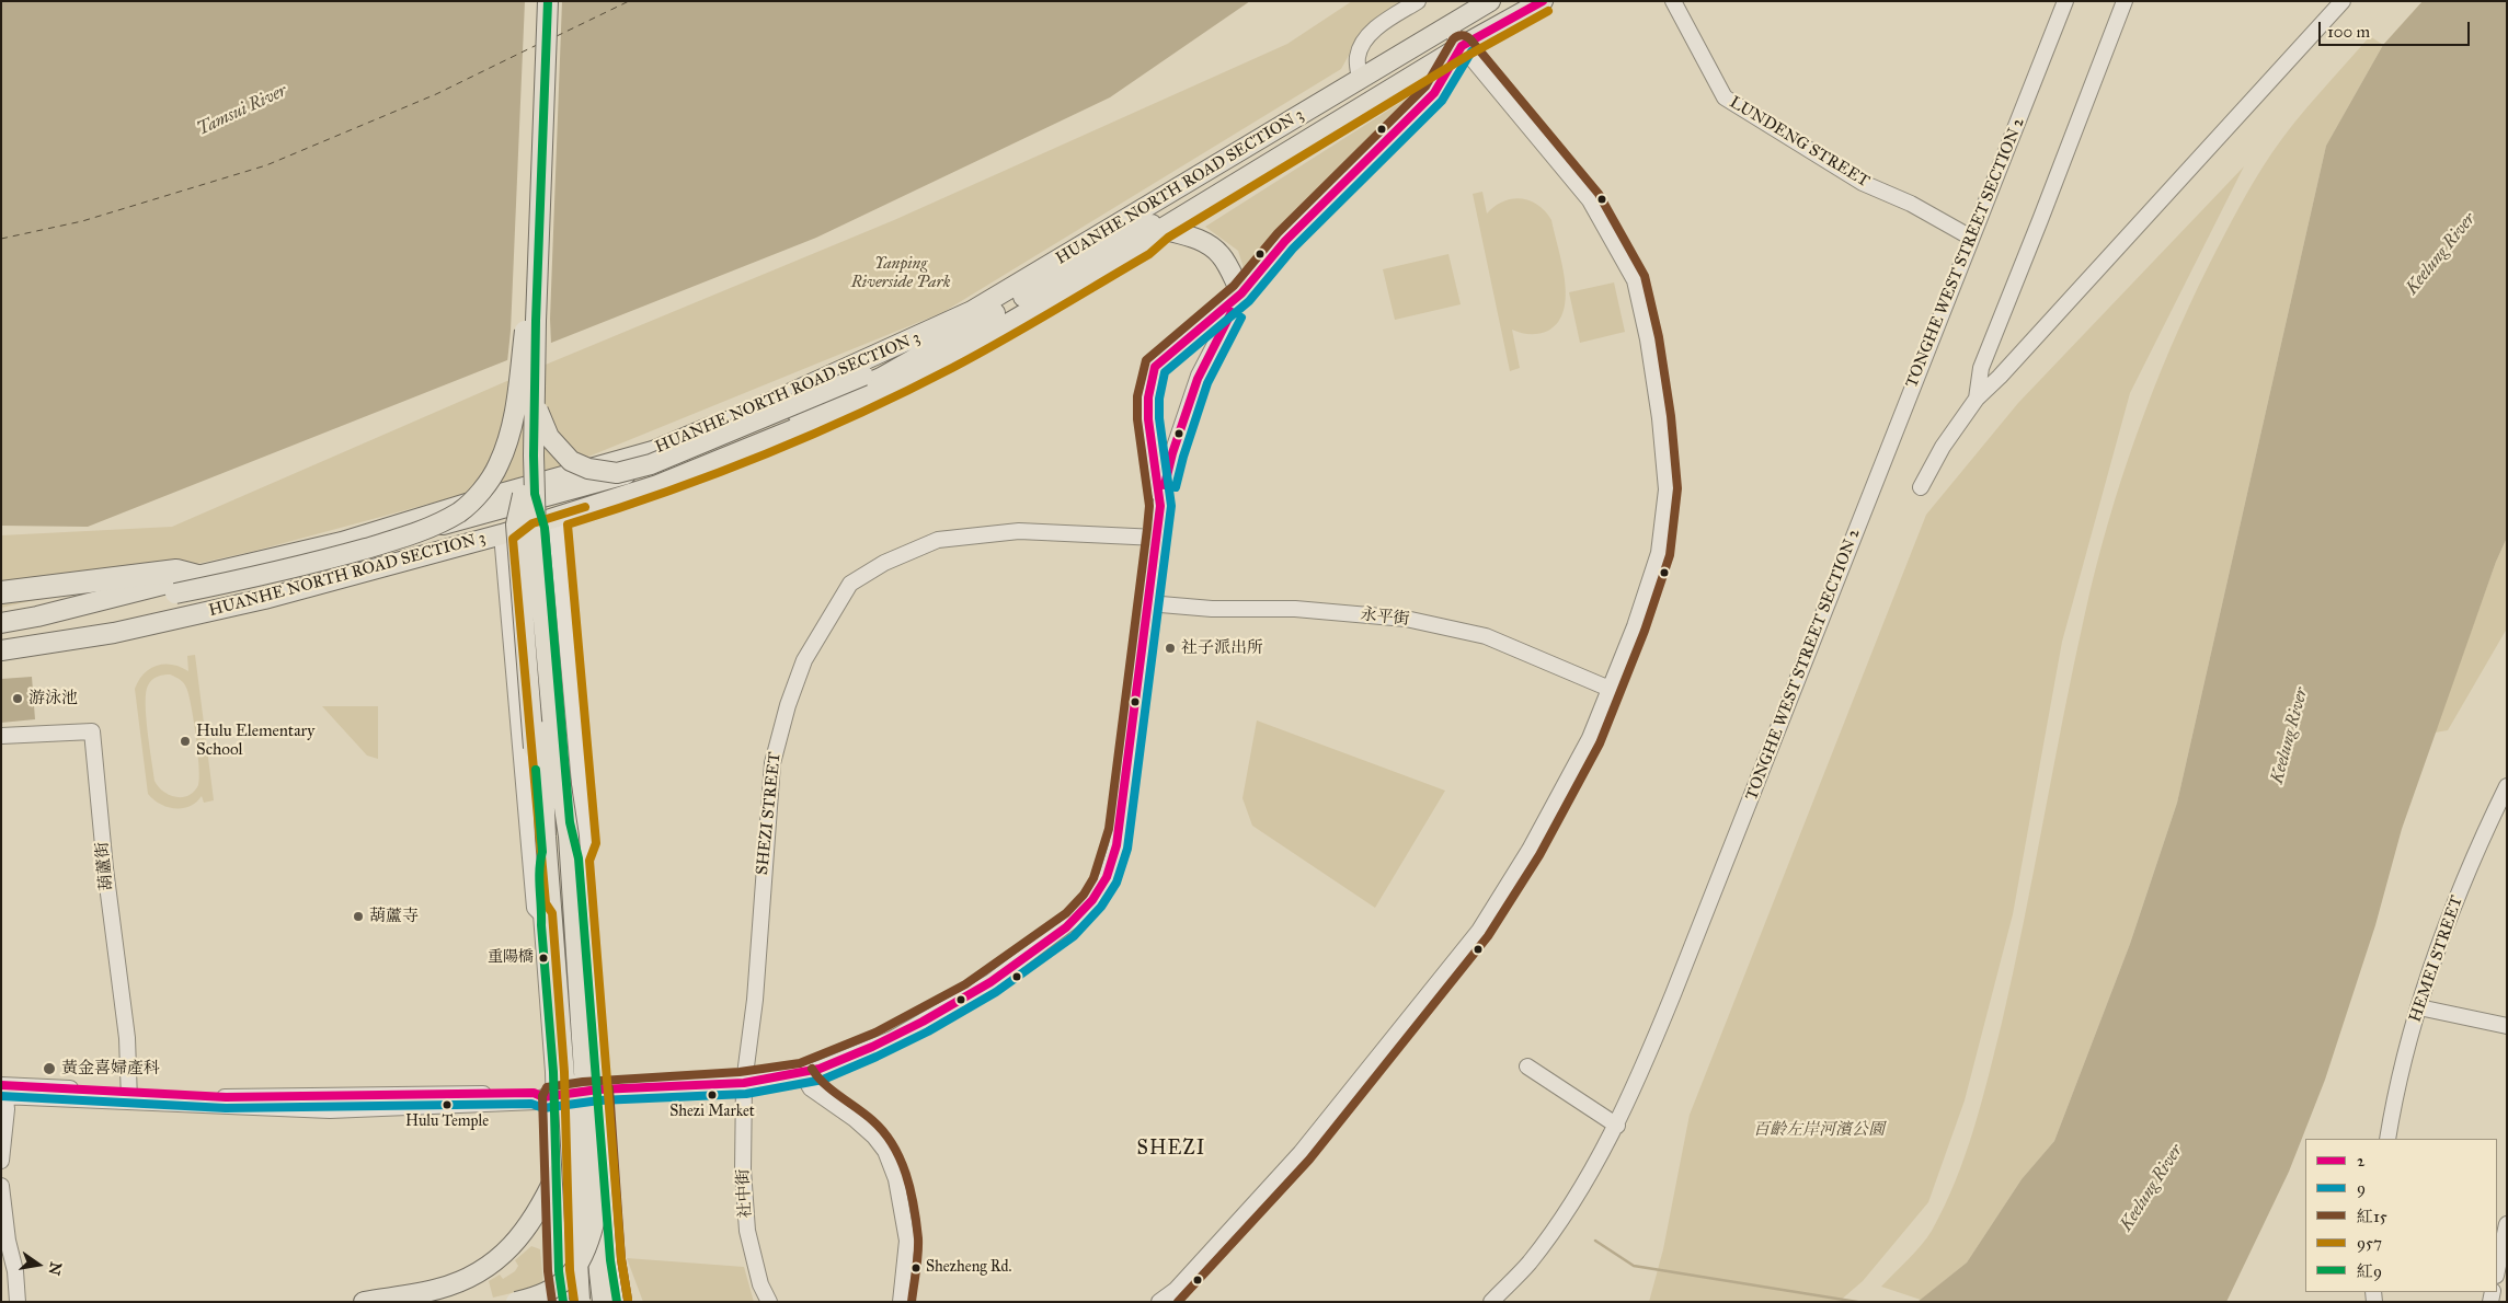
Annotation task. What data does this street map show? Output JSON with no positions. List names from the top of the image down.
{
  "streets": {
    "main road": ["HUANHE NORTH ROAD SECTION 3"],
    "street": [
      "LUNDENG STREET",
      "TONGHE WEST STREET SECTION 2",
      "永平街",
      "SHEZI STREET",
      "葫蘆街",
      "HEMEI STREET",
      "社中街"
    ]
  },
  "crossings": [
    ["LUNDENG STREET", "TONGHE WEST STREET SECTION 2"],
    ["SHEZI STREET", "社中街"]
  ],
  "districts": ["SHEZI"],
  "water": ["Tamsui River", "Keelung River"],
  "parks": ["Yanping Riverside Park", "百齡左岸河濱公園"],
  "places": [
    "社子派出所",
    "游泳池",
    "Hulu Elementary School",
    "葫蘆寺",
    "重陽橋",
    "黃金喜婦產科",
    "Shezi Market",
    "Hulu Temple",
    "Shezheng Rd."
  ],
  "lines": [
    "transit line 2",
    "transit line 紅9",
    "transit line 957",
    "transit line 紅15",
    "transit line 9"
  ],
  "legend": [
    "2",
    "9",
    "紅15",
    "957",
    "紅9"
  ],
  "scale_bar": "100 m",
  "north": "right"
}
